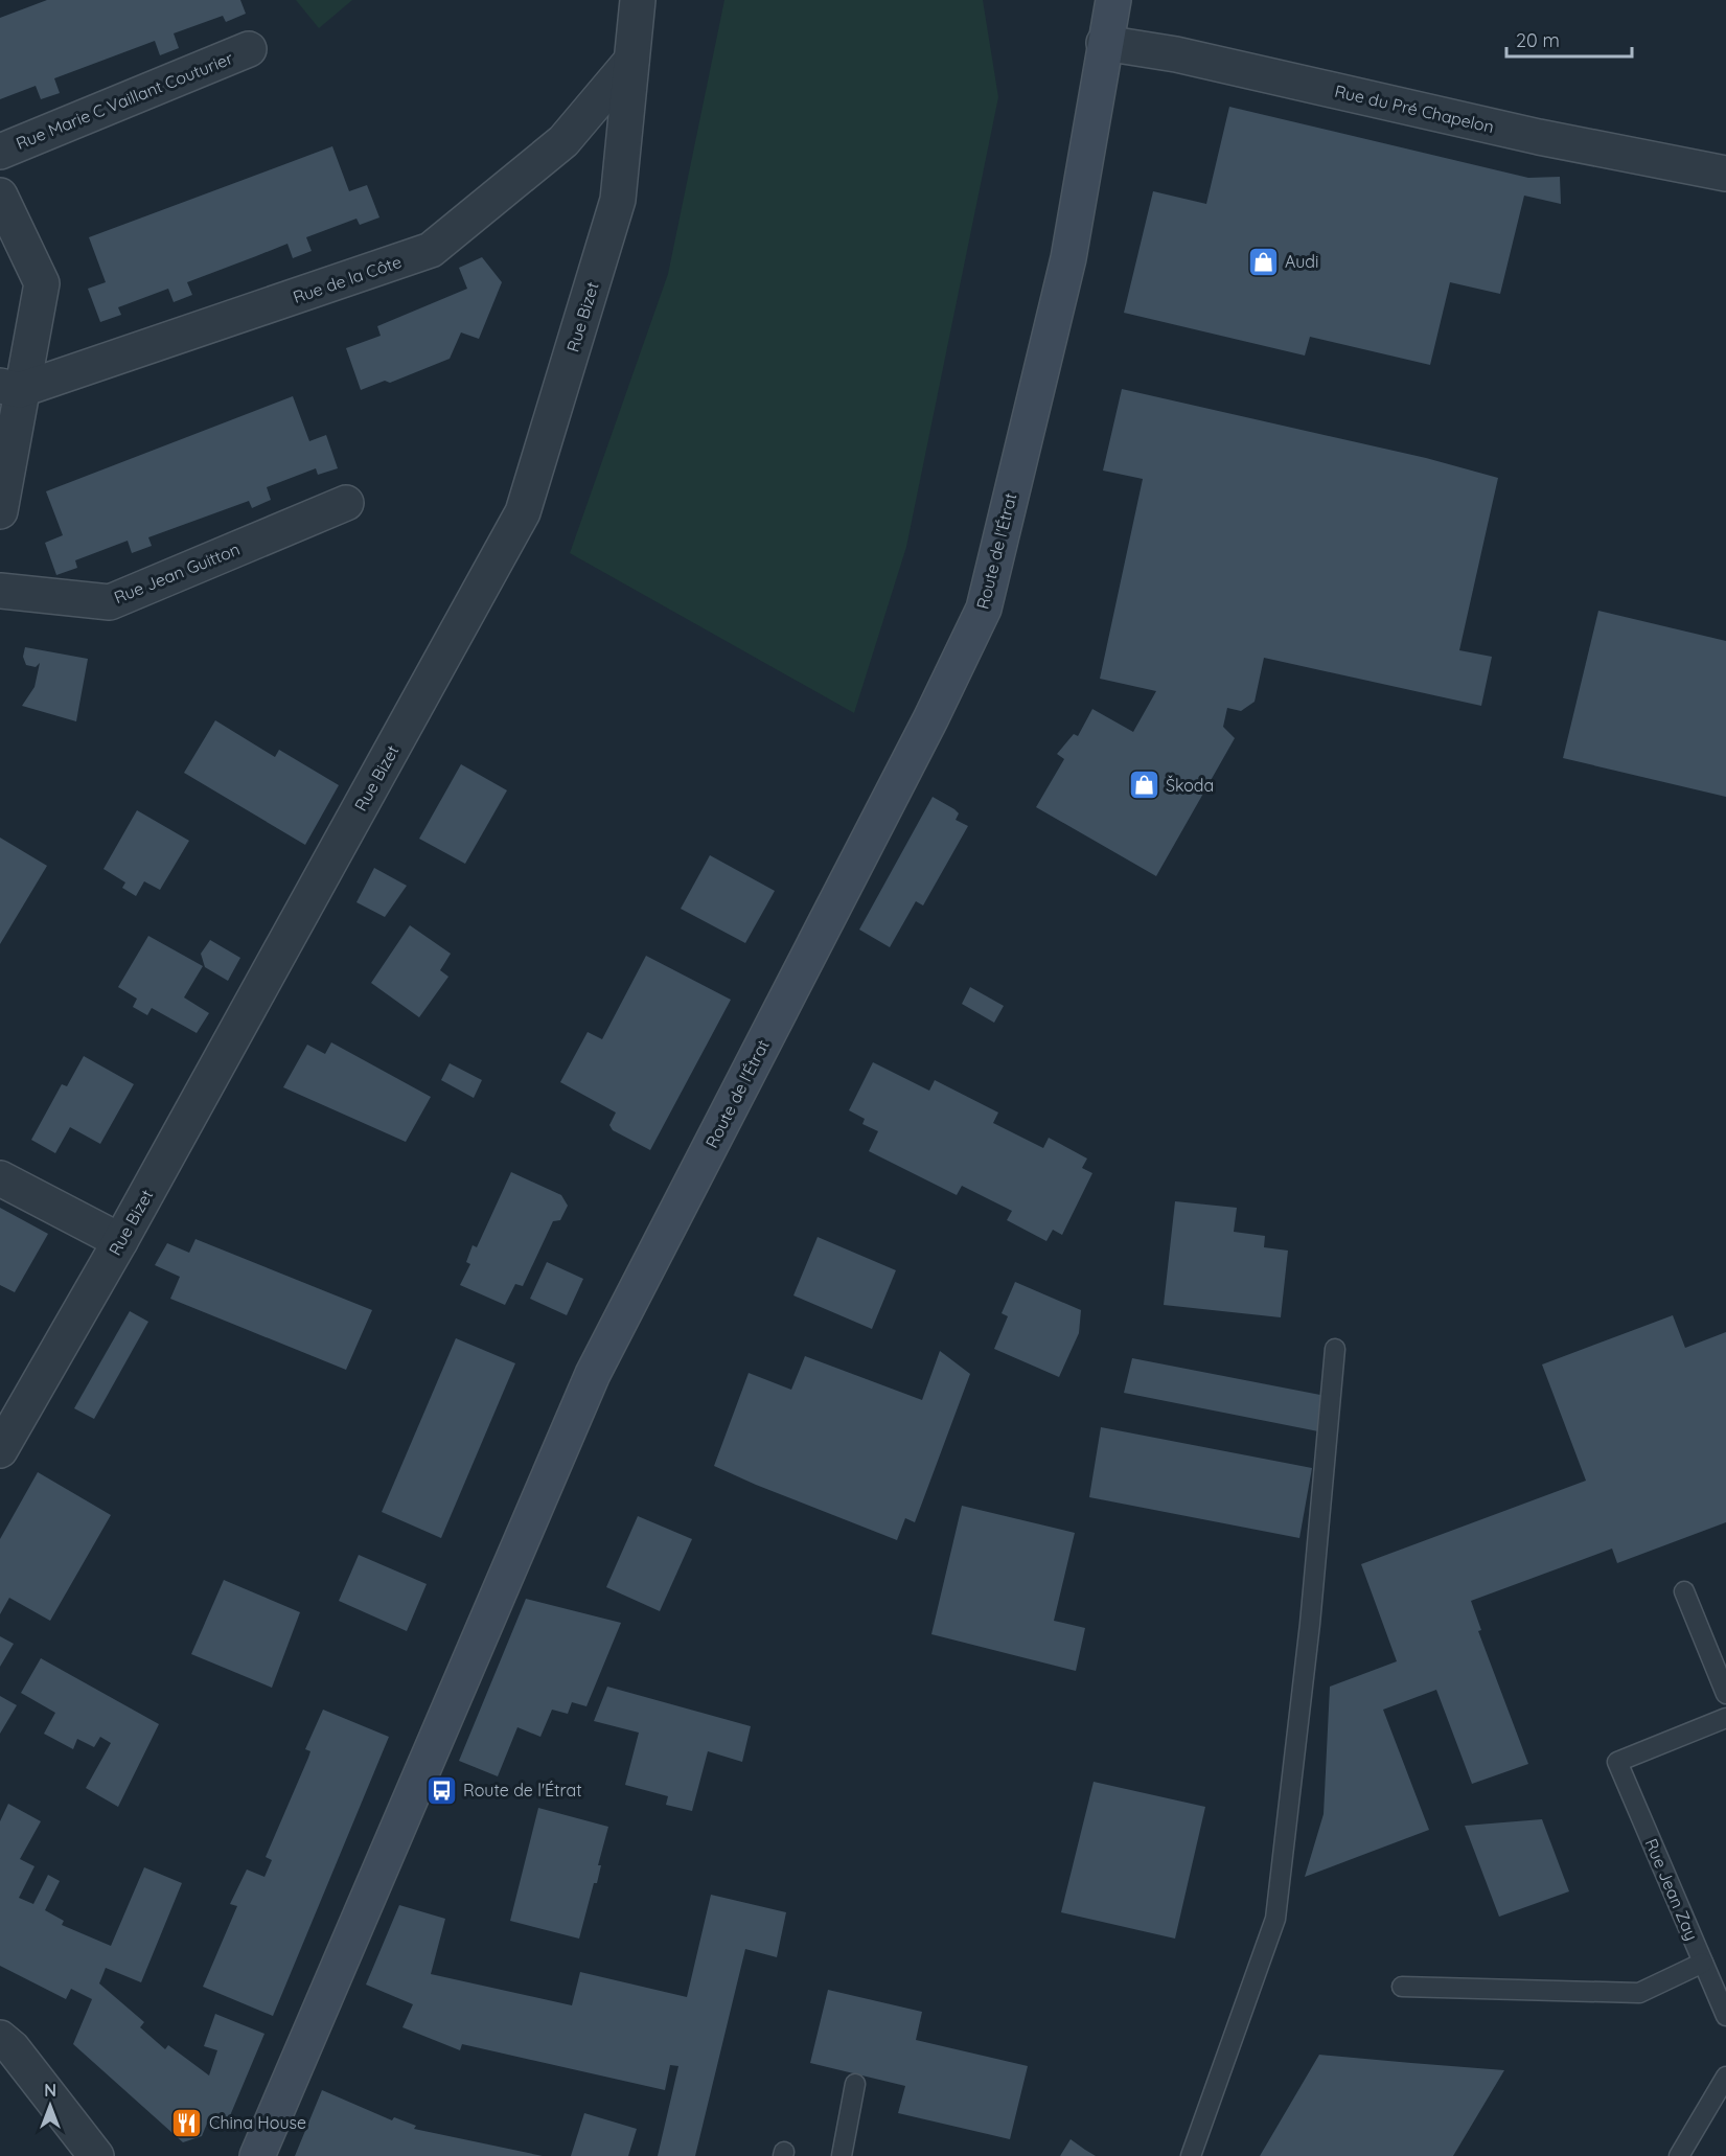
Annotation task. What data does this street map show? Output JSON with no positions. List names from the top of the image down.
{
  "streets": {
    "main road": ["Route de l'Étrat"],
    "street": [
      "Rue Marie C Vaillant Couturier",
      "Rue du Pré Chapelon",
      "Rue de la Côte",
      "Rue Bizet",
      "Rue Jean Guitton"
    ],
    "lane": ["Rue Jean Zay"]
  },
  "crossings": [
    ["Rue du Pré Chapelon", "Route de l'Étrat"],
    ["Rue de la Côte", "Rue Bizet"]
  ],
  "places": {
    "shop": ["Audi", "Škoda"],
    "bus stop": ["Route de l'Étrat"],
    "restaurant": ["China House"]
  },
  "scale_bar": "20 m",
  "north": "top"
}
